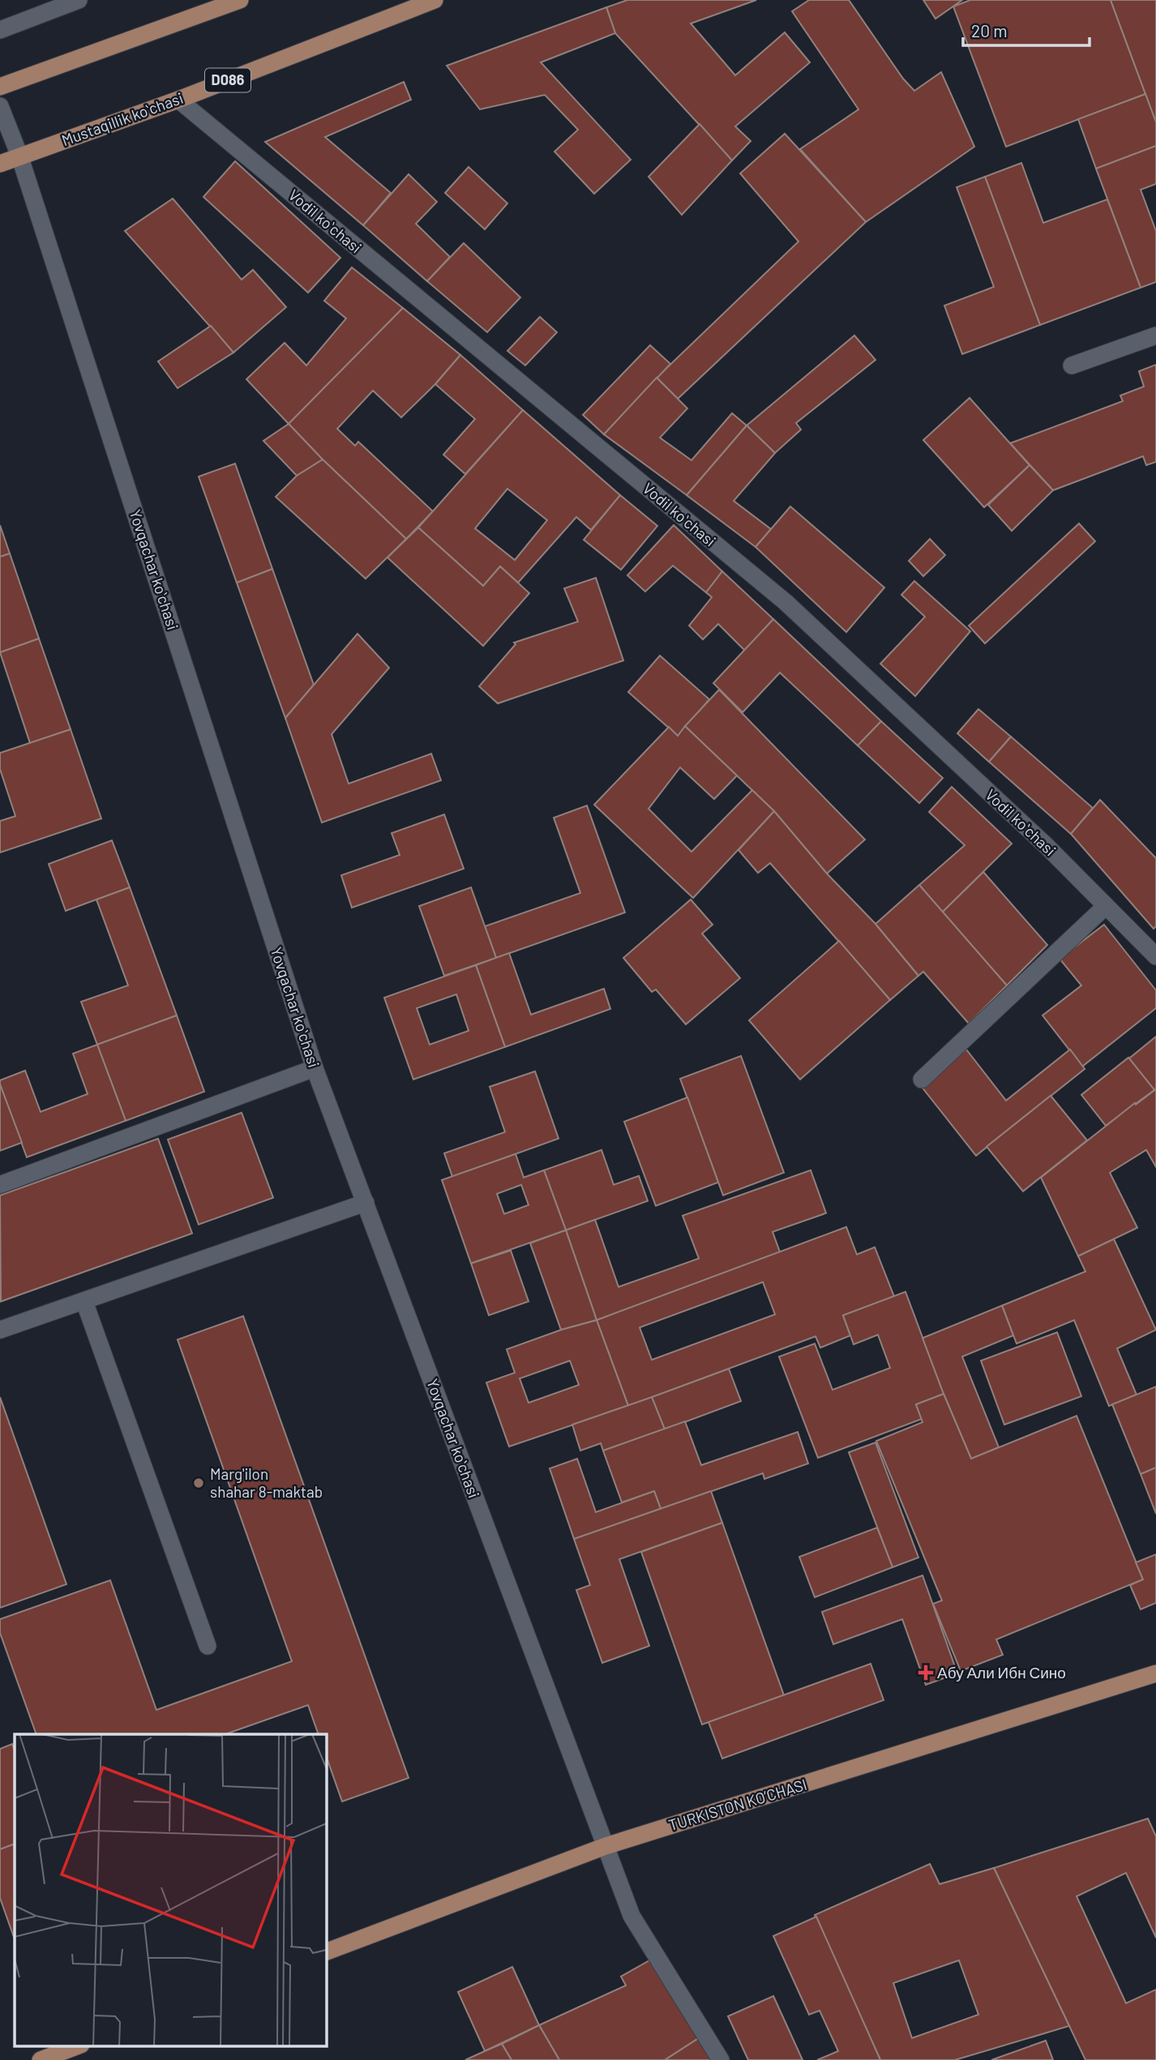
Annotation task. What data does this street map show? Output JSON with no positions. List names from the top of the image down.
{
  "streets": {
    "main road": ["D086", "Mustaqillik koʻchasi", "TURKISTON KO’CHASI"],
    "street": ["Vodil koʻchasi", "Yovqachar koʻchasi"]
  },
  "crossings": [
    ["Mustaqillik koʻchasi", "Vodil koʻchasi"],
    ["Mustaqillik koʻchasi", "Yovqachar koʻchasi"],
    ["Yovqachar koʻchasi", "TURKISTON KO’CHASI"]
  ],
  "places": {
    "other": ["Marg'ilon shahar 8-maktab"],
    "health": ["Абу Али Ибн Сино"]
  },
  "scale_bar": "20 m"
}
